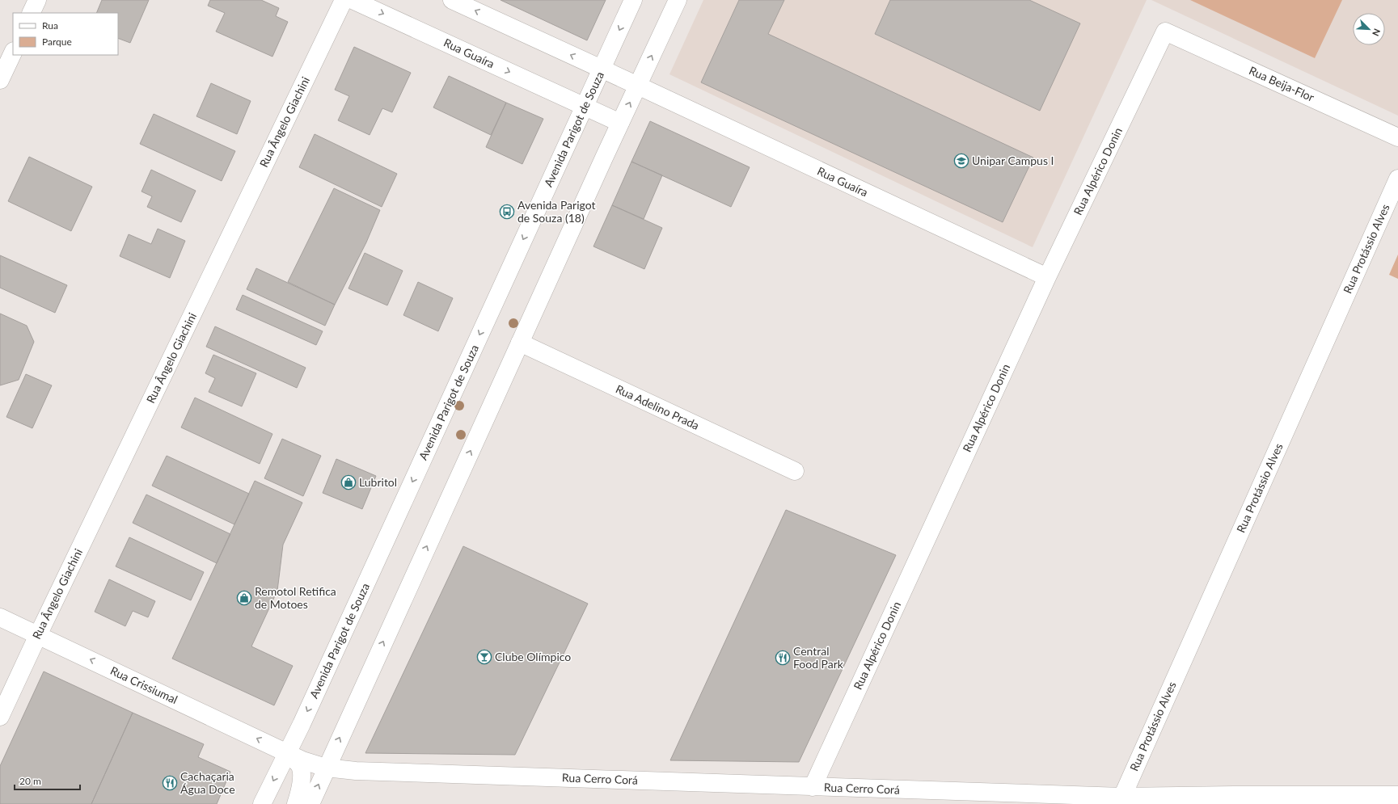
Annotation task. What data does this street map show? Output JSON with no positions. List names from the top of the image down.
{
  "streets": {
    "street": [
      "Rua Guaíra",
      "Rua Beija-Flor",
      "Rua Ângelo Giachini",
      "Avenida Parigot de Souza",
      "Rua Alpérico Donin",
      "Rua Protássio Alves",
      "Rua Adelino Prada",
      "Rua Crissiumal",
      "Rua Cerro Corá"
    ]
  },
  "crossings": [
    ["Rua Guaíra", "Avenida Parigot de Souza"],
    ["Rua Guaíra", "Rua Alpérico Donin"],
    ["Rua Beija-Flor", "Rua Alpérico Donin"],
    ["Rua Ângelo Giachini", "Rua Crissiumal"],
    ["Avenida Parigot de Souza", "Rua Crissiumal"],
    ["Rua Alpérico Donin", "Rua Cerro Corá"],
    ["Rua Protássio Alves", "Rua Cerro Corá"],
    ["Rua Crissiumal", "Rua Cerro Corá"]
  ],
  "one_way": ["Rua Crissiumal"],
  "places": {
    "school or university": ["Unipar Campus I"],
    "bus stop": ["Avenida Parigot de Souza (18)"],
    "shop": ["Lubritol", "Remotol Retifica de Motoes"],
    "bar": ["Clube Olímpico"],
    "restaurant": ["Central Food Park", "Cachaçaria Água Doce"]
  },
  "legend": ["Rua", "Parque"],
  "scale_bar": "20 m",
  "north": "bottom right"
}
